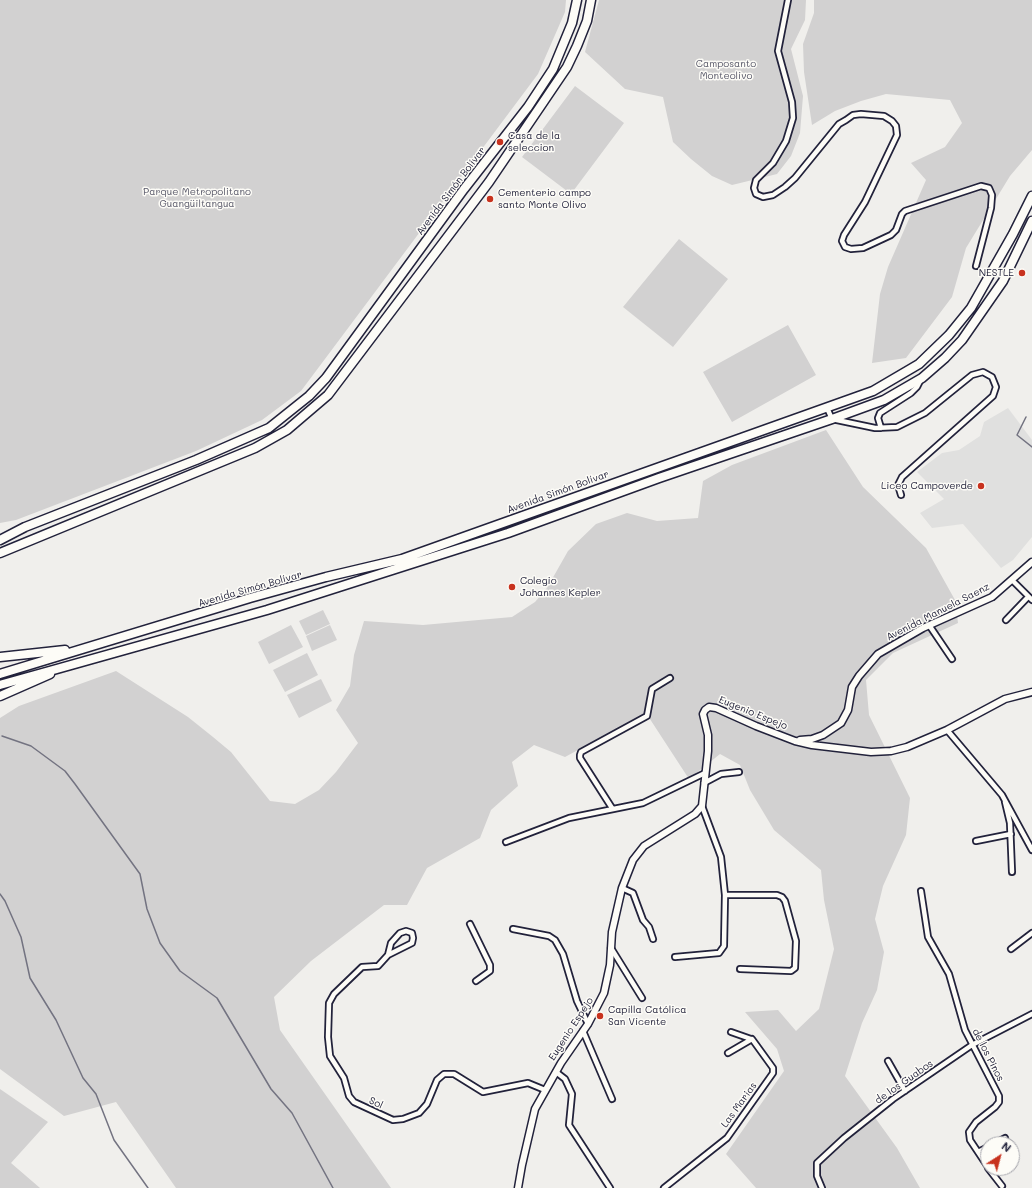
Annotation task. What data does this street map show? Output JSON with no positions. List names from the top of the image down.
{
  "streets": {
    "highway": ["Avenida Simón Bolívar"],
    "street": [
      "Avenida Manuela Saenz",
      "Eugenio Espejo",
      "de los Pinos",
      "de los Guabos",
      "Sol",
      "Las Marias"
    ]
  },
  "crossings": [
    ["Avenida Manuela Saenz", "Eugenio Espejo"],
    ["Eugenio Espejo", "Sol"],
    ["de los Pinos", "de los Guabos"]
  ],
  "parks": ["Camposanto Monteolivo", "Parque Metropolitano Guangüiltangua"],
  "places": [
    "Casa de la seleccion",
    "Cementerio campo santo Monte Olivo",
    "NESTLE",
    "Liceo Campoverde",
    "Colegio Johannes Kepler",
    "Capilla Católica San Vicente"
  ],
  "north": "top right"
}
